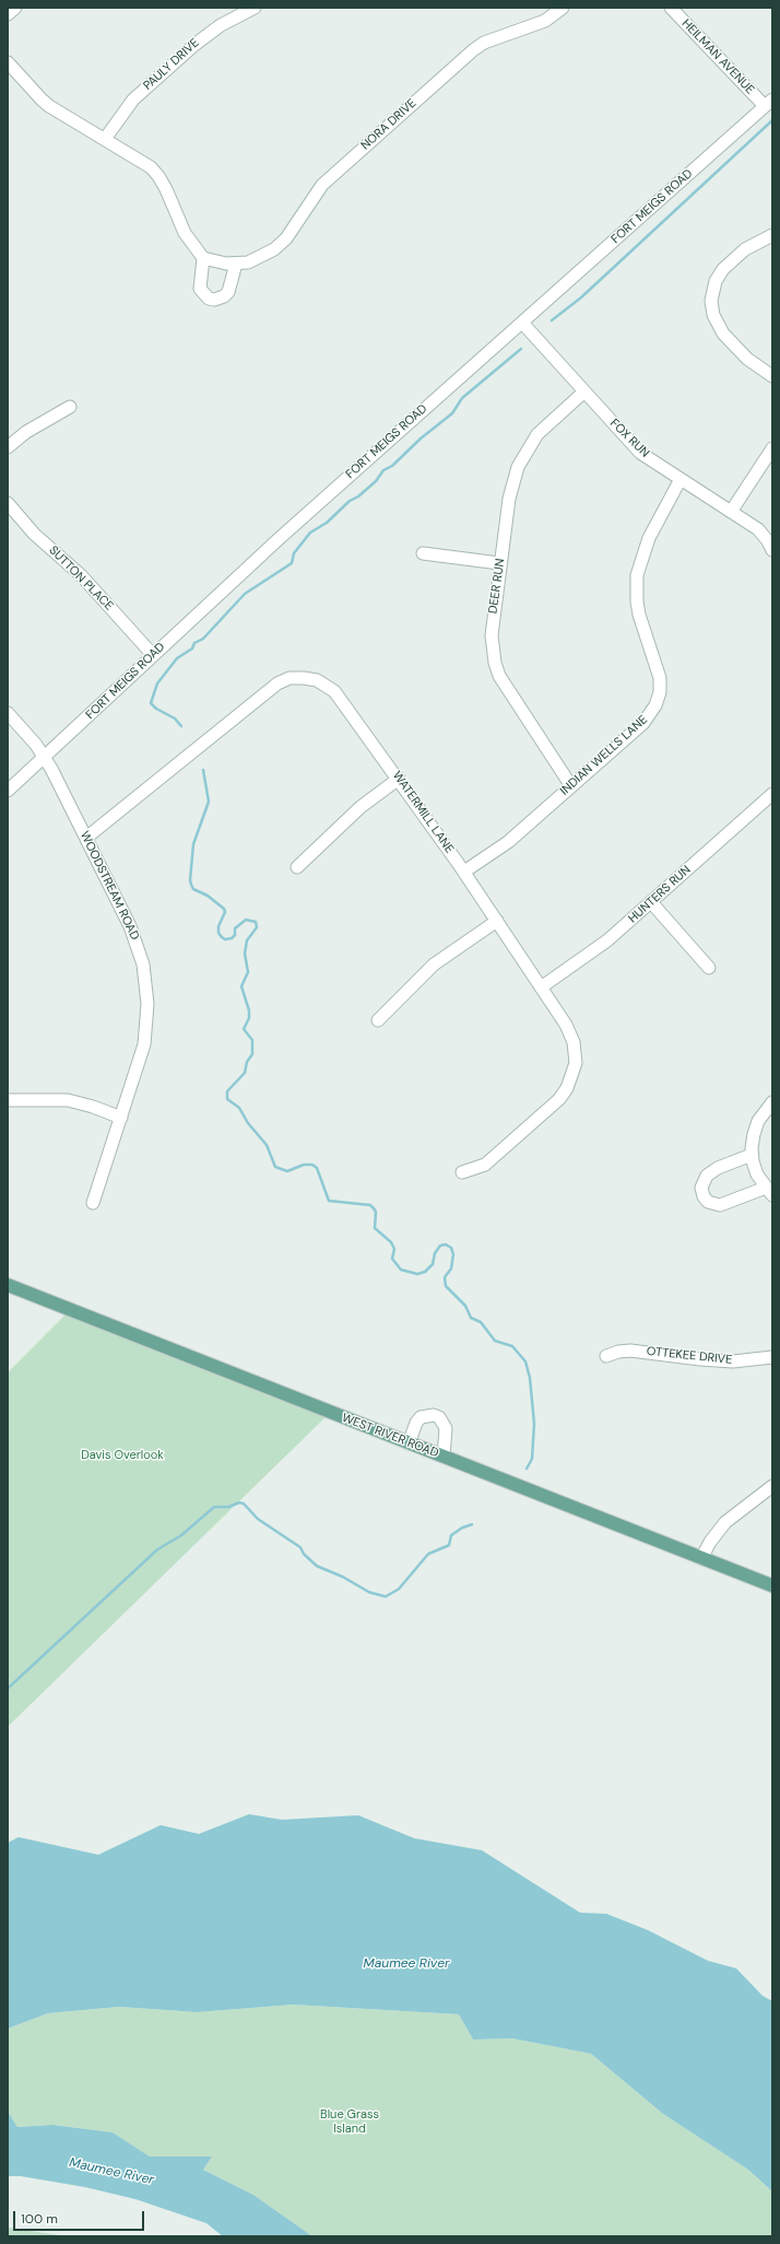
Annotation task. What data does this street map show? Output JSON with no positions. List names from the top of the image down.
{
  "streets": {
    "main road": ["WEST RIVER ROAD"],
    "street": [
      "HEILMAN AVENUE",
      "PAULY DRIVE",
      "NORA DRIVE",
      "FORT MEIGS ROAD",
      "FOX RUN",
      "SUTTON PLACE",
      "DEER RUN",
      "INDIAN WELLS LANE",
      "WATERMILL LANE",
      "WOODSTREAM ROAD",
      "HUNTERS RUN",
      "OTTEKEE DRIVE"
    ]
  },
  "crossings": [
    ["HEILMAN AVENUE", "FORT MEIGS ROAD"],
    ["FORT MEIGS ROAD", "FOX RUN"],
    ["FORT MEIGS ROAD", "SUTTON PLACE"],
    ["FORT MEIGS ROAD", "WOODSTREAM ROAD"],
    ["FOX RUN", "DEER RUN"],
    ["FOX RUN", "INDIAN WELLS LANE"],
    ["DEER RUN", "INDIAN WELLS LANE"],
    ["INDIAN WELLS LANE", "WATERMILL LANE"],
    ["WATERMILL LANE", "WOODSTREAM ROAD"],
    ["WATERMILL LANE", "HUNTERS RUN"]
  ],
  "water": ["Maumee River"],
  "parks": ["Davis Overlook", "Blue Grass Island"],
  "scale_bar": "100 m"
}
